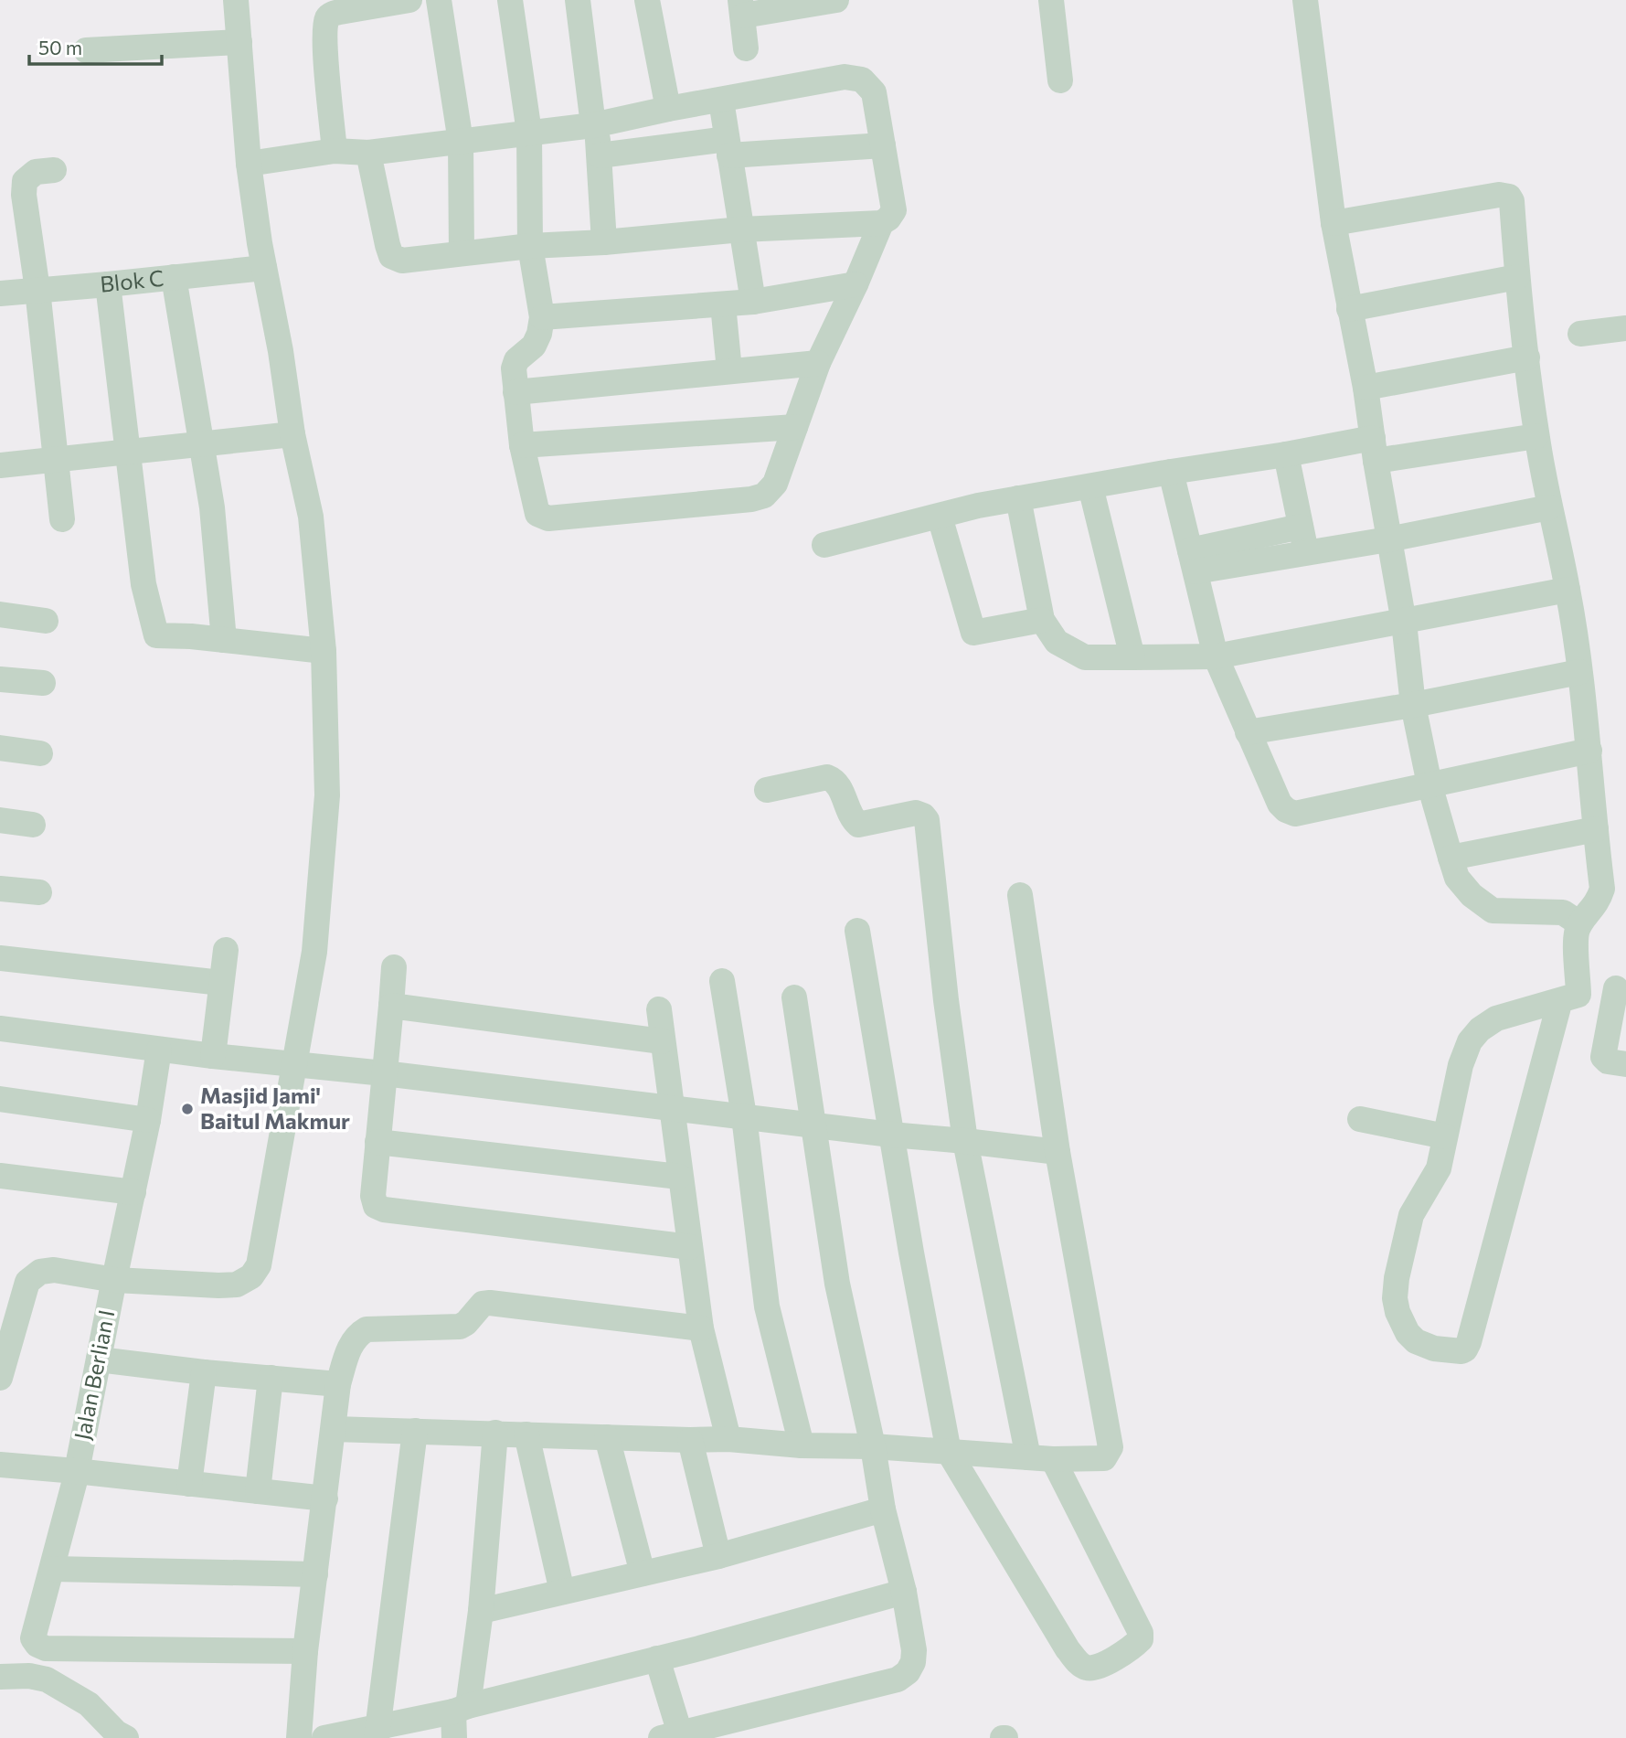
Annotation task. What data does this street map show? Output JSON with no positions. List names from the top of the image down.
{
  "streets": {
    "street": ["Blok C", "Jalan Berlian I"]
  },
  "places": ["Masjid Jami' Baitul Makmur"],
  "scale_bar": "50 m"
}
